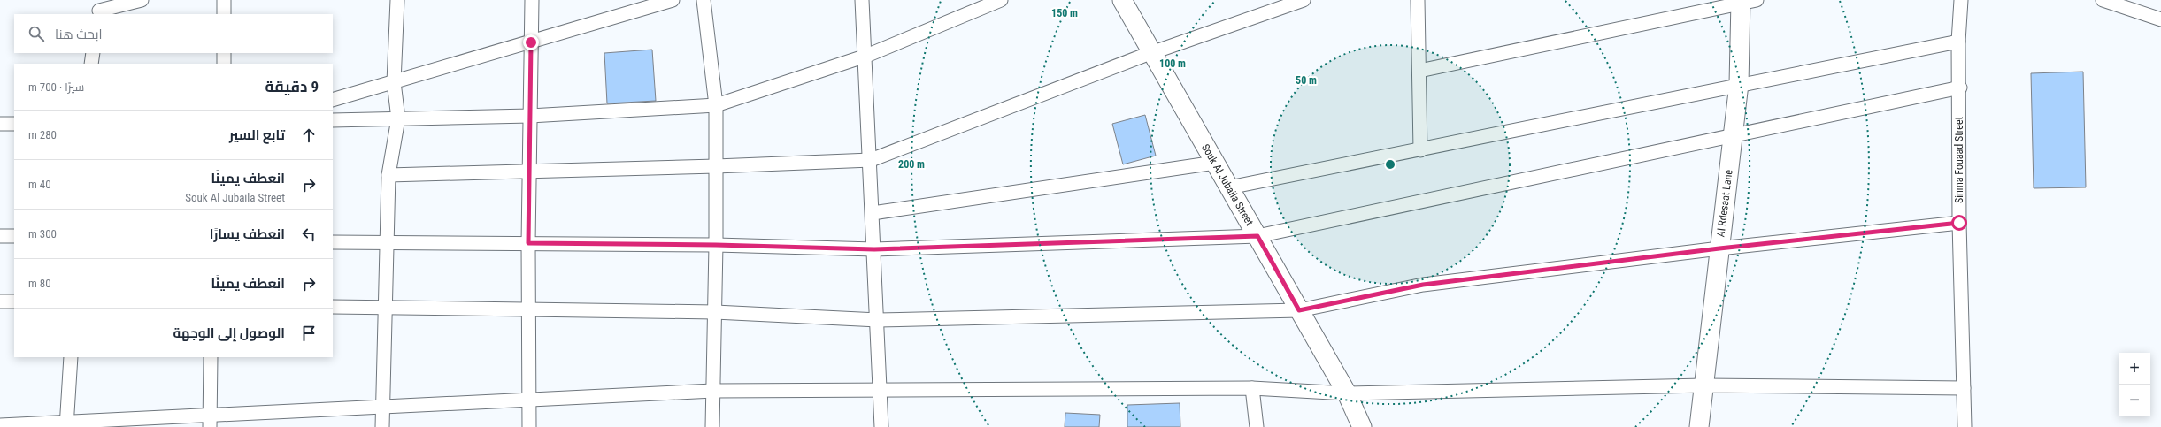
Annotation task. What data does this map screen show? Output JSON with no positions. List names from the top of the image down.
{
  "streets": {
    "street": ["Sinma Fouaad Street", "Souk Al Jubaila Street", "Al Rdesaat Lane"]
  },
  "page": {
    "search": "ابحث هنا",
    "heading": ["9 دقيقة", "سيرًا · 700 m"],
    "list": [
      ["تابع السير", "280 m"],
      ["انعطف يمينًا", "Souk Al Jubaila Street", "40 m"],
      ["انعطف يسارًا", "300 m"],
      ["انعطف يمينًا", "80 m"],
      "الوصول إلى الوجهة"
    ],
    "map_buttons": ["+", "−"]
  },
  "rings": [
    "150 m",
    "100 m",
    "50 m",
    "200 m"
  ]
}
